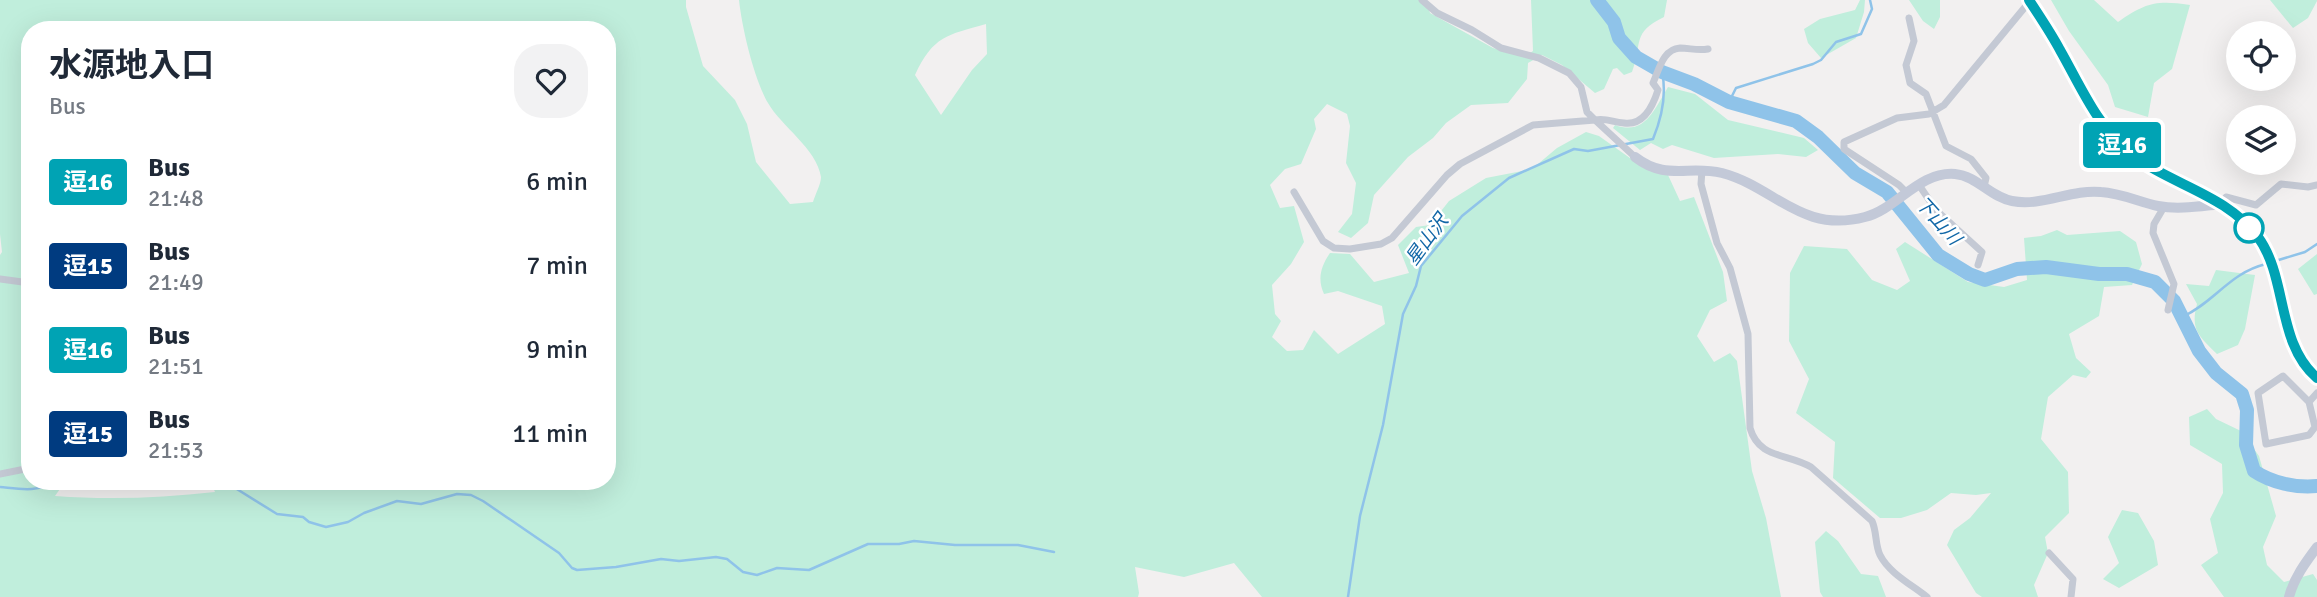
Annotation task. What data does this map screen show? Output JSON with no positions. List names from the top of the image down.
{
  "water": ["下山川", "星山沢"],
  "lines": ["bus line 逗16"],
  "page": {
    "on_map": "逗16",
    "heading": ["水源地入口", "Bus"],
    "list": [
      {
        "mark": "逗16",
        "name": "Bus",
        "note": "21:48",
        "value": "6 min"
      },
      {
        "mark": "逗15",
        "name": "Bus",
        "note": "21:49",
        "value": "7 min"
      },
      {
        "mark": "逗16",
        "name": "Bus",
        "note": "21:51",
        "value": "9 min"
      },
      {
        "mark": "逗15",
        "name": "Bus",
        "note": "21:53",
        "value": "11 min"
      }
    ]
  }
}
